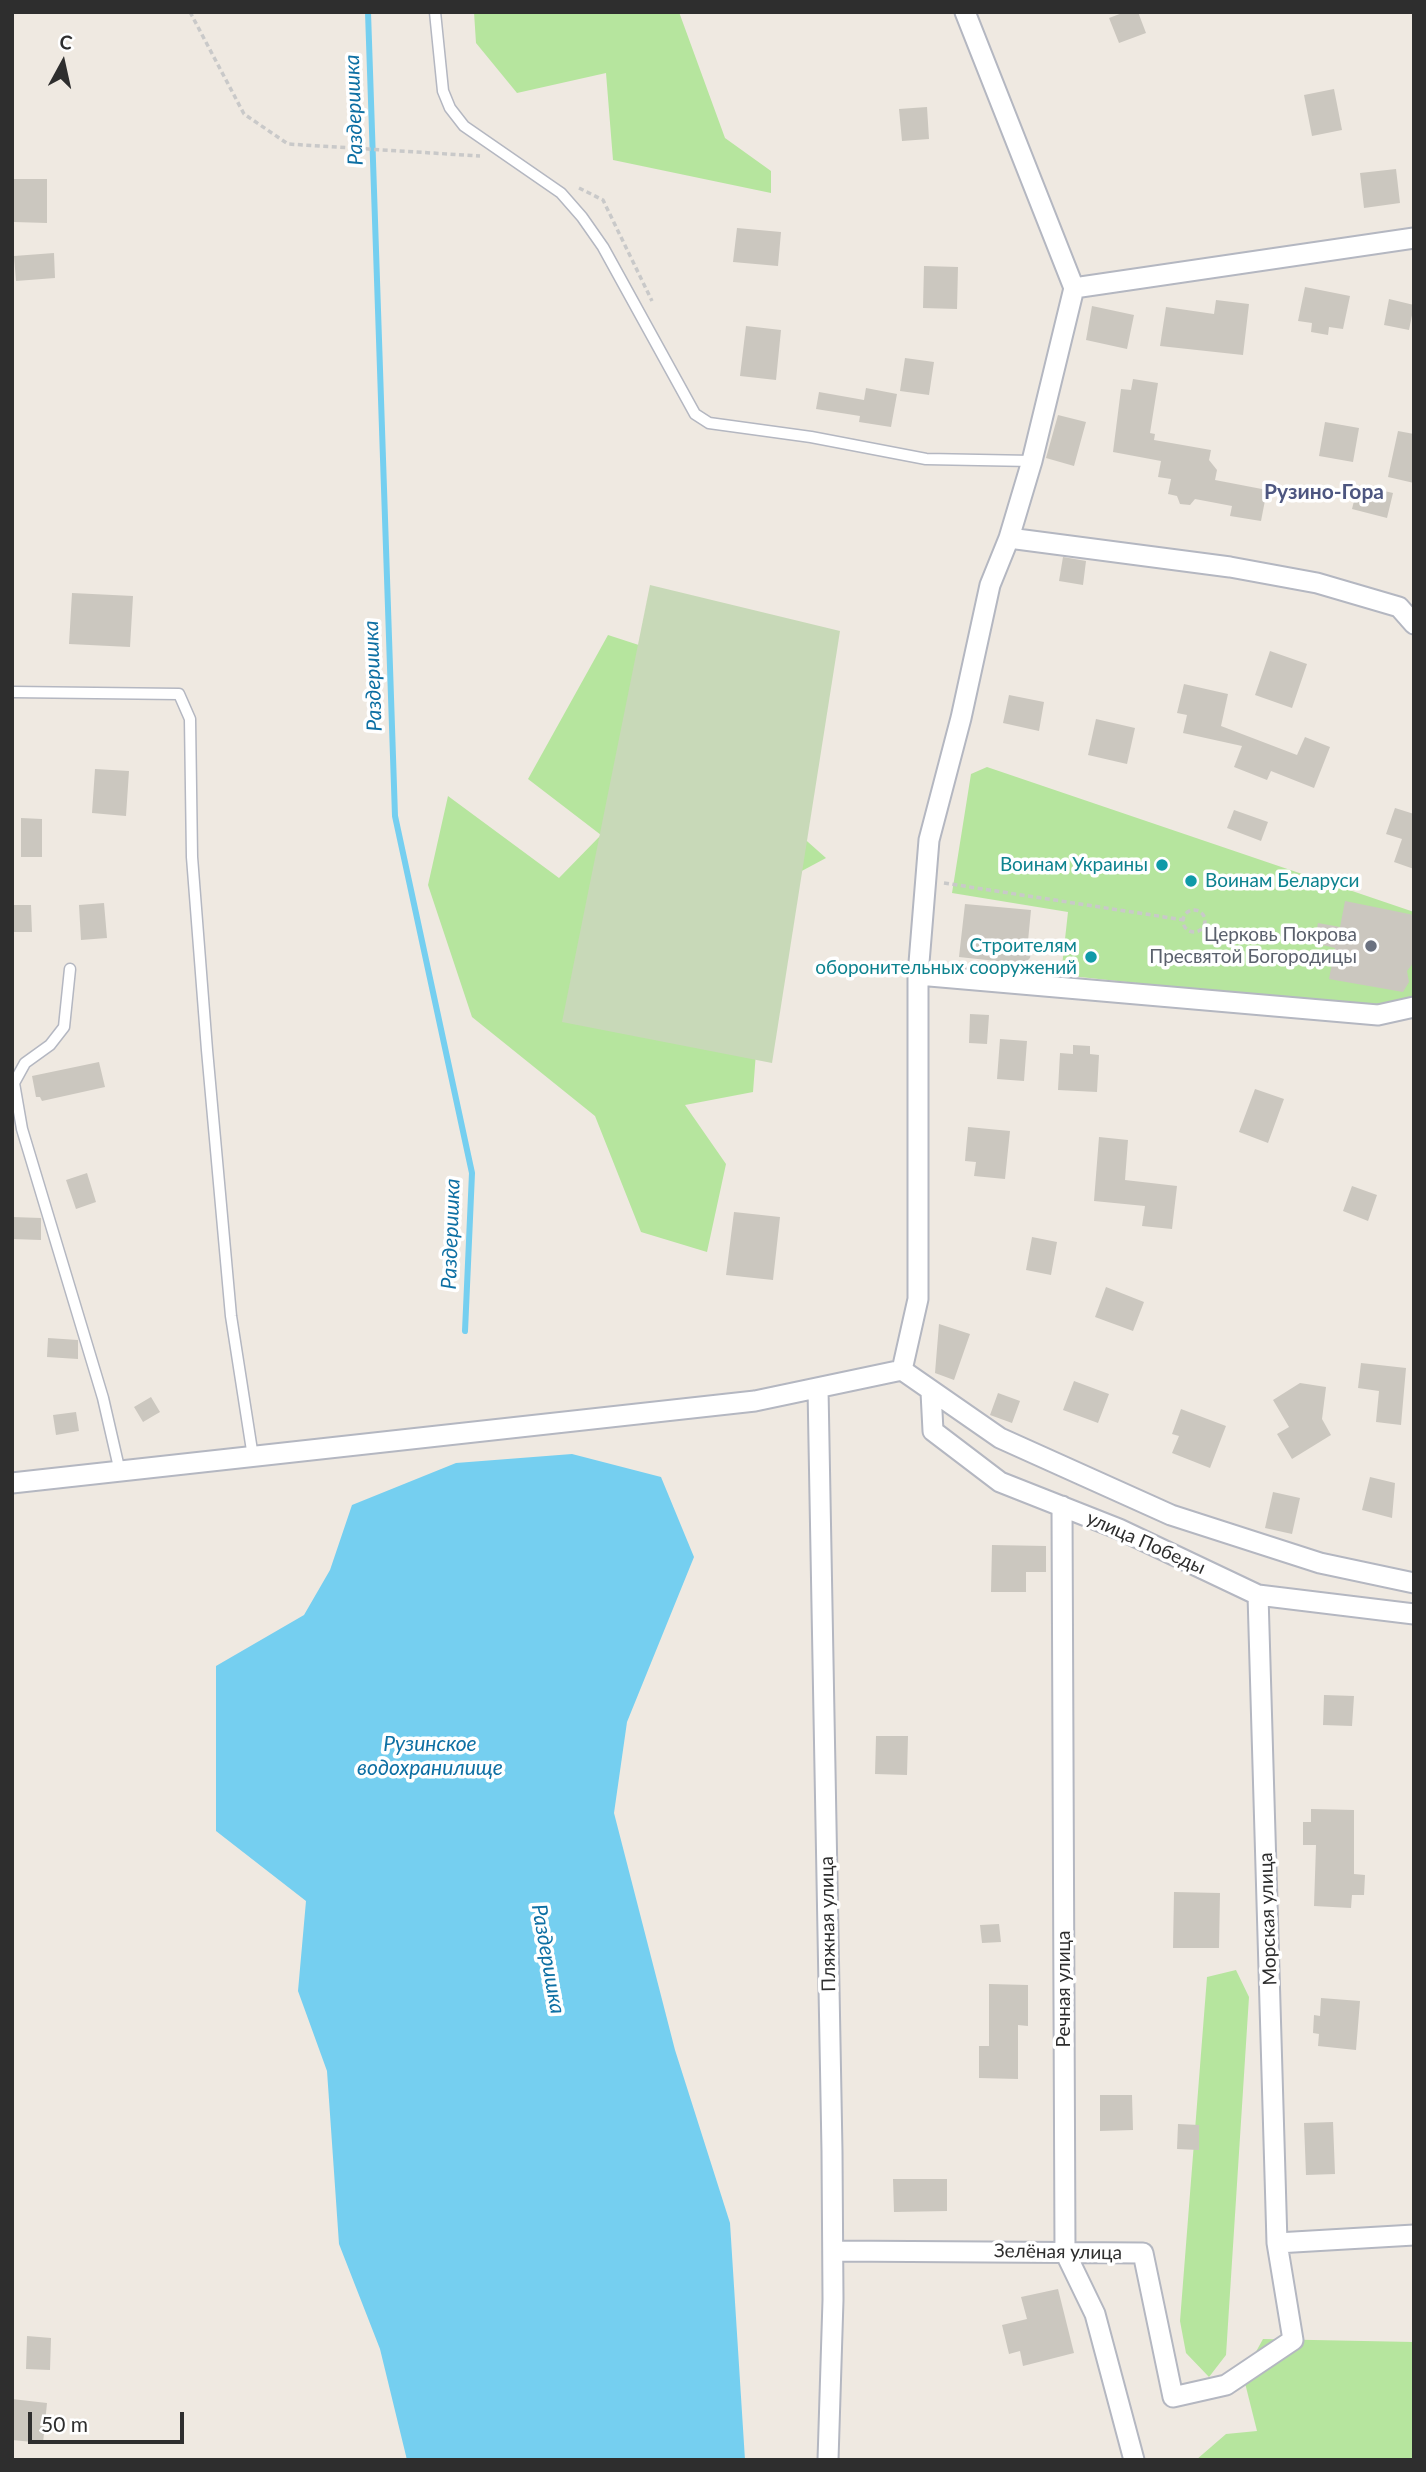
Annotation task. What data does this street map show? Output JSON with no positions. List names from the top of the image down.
{
  "streets": {
    "street": [
      "улица Победы",
      "Морская улица",
      "Пляжная улица",
      "Речная улица",
      "Зелёная улица"
    ]
  },
  "crossings": [
    ["улица Победы", "Морская улица"],
    ["улица Победы", "Речная улица"],
    ["Морская улица", "Зелёная улица"],
    ["Пляжная улица", "Зелёная улица"],
    ["Речная улица", "Зелёная улица"]
  ],
  "districts": ["Рузино-Гора"],
  "water": ["Раздеришка", "Рузинское водохранилище"],
  "places": [
    "Воинам Украины",
    "Воинам Беларуси",
    "Церковь Покрова Пресвятой Богородицы",
    "Строителям оборонительных сооружений"
  ],
  "scale_bar": "50 m",
  "north": "top"
}
